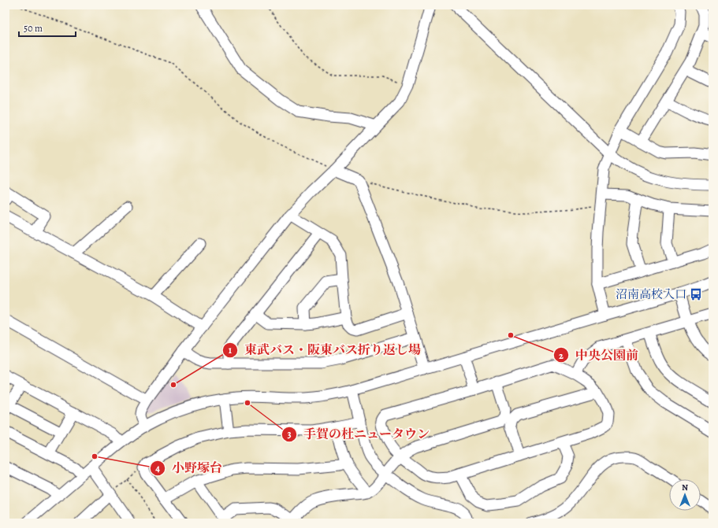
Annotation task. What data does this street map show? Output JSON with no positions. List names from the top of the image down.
{
  "places": {
    "bus stop": ["沼南高校入口"],
    "other": [
      "中央公園前",
      "東武バス・阪東バス折り返し場",
      "手賀の杜ニュータウン",
      "小野塚台"
    ]
  },
  "scale_bar": "50 m",
  "north": "top"
}
